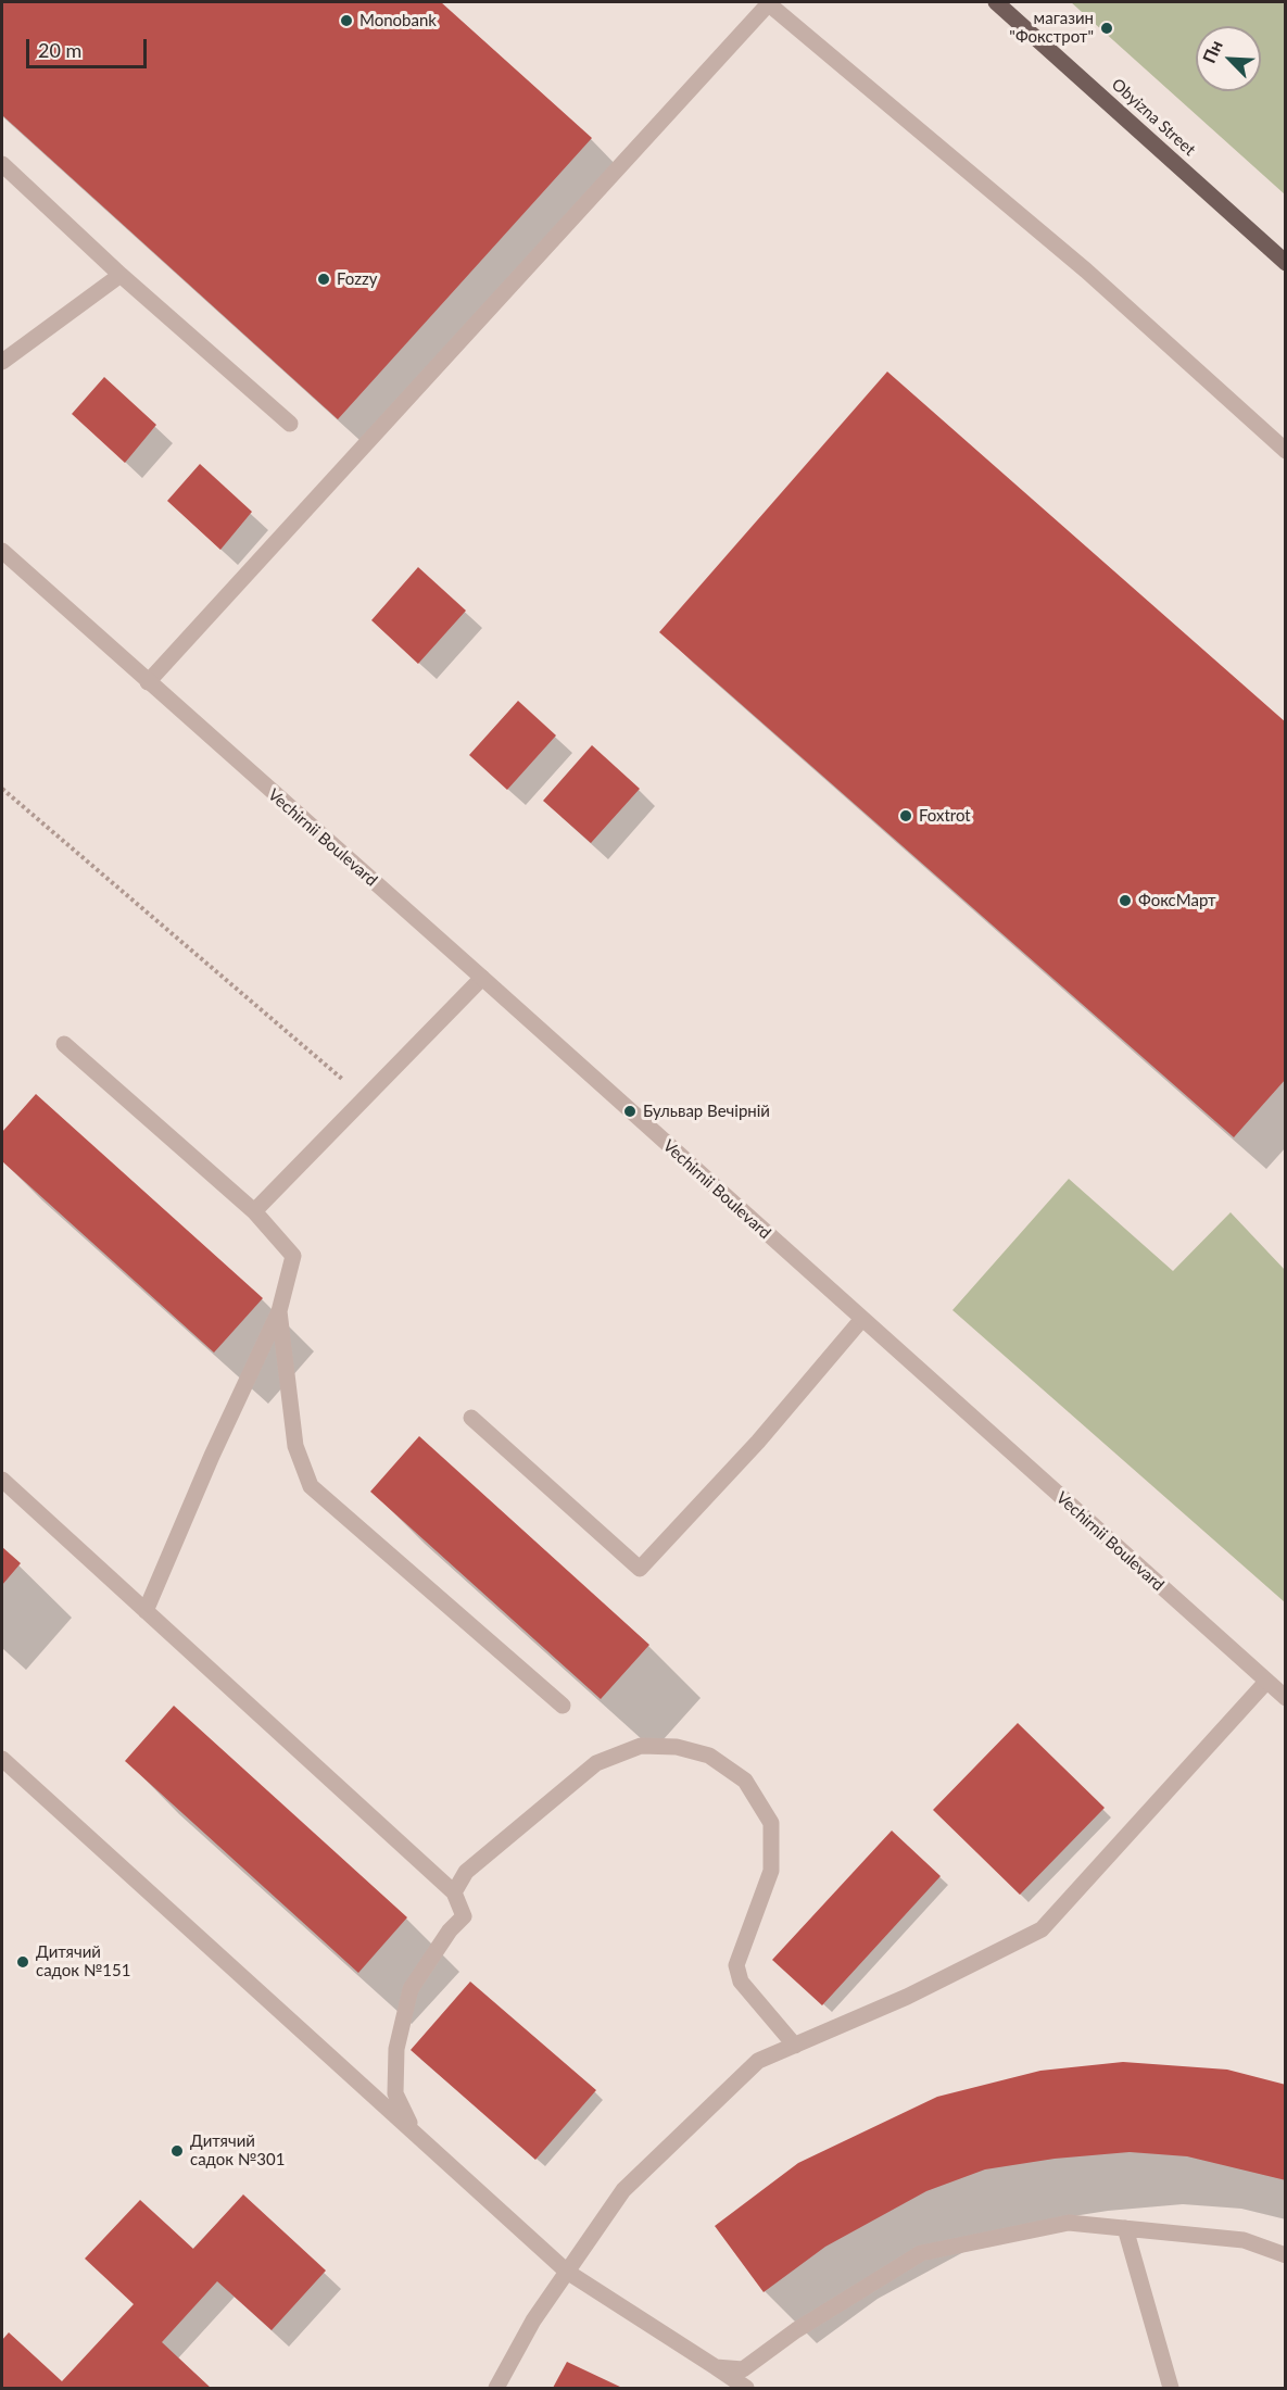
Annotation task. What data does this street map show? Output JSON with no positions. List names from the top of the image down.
{
  "streets": {
    "main road": ["Obyizna Street"],
    "street": ["Vechirnii Boulevard"]
  },
  "places": [
    "Monobank",
    "магазин \"Фокстрот\"",
    "Fozzy",
    "Foxtrot",
    "ФоксМарт",
    "Бульвар Вечірній",
    "Дитячий садок №151",
    "Дитячий садок №301"
  ],
  "scale_bar": "20 m",
  "north": "top left"
}
